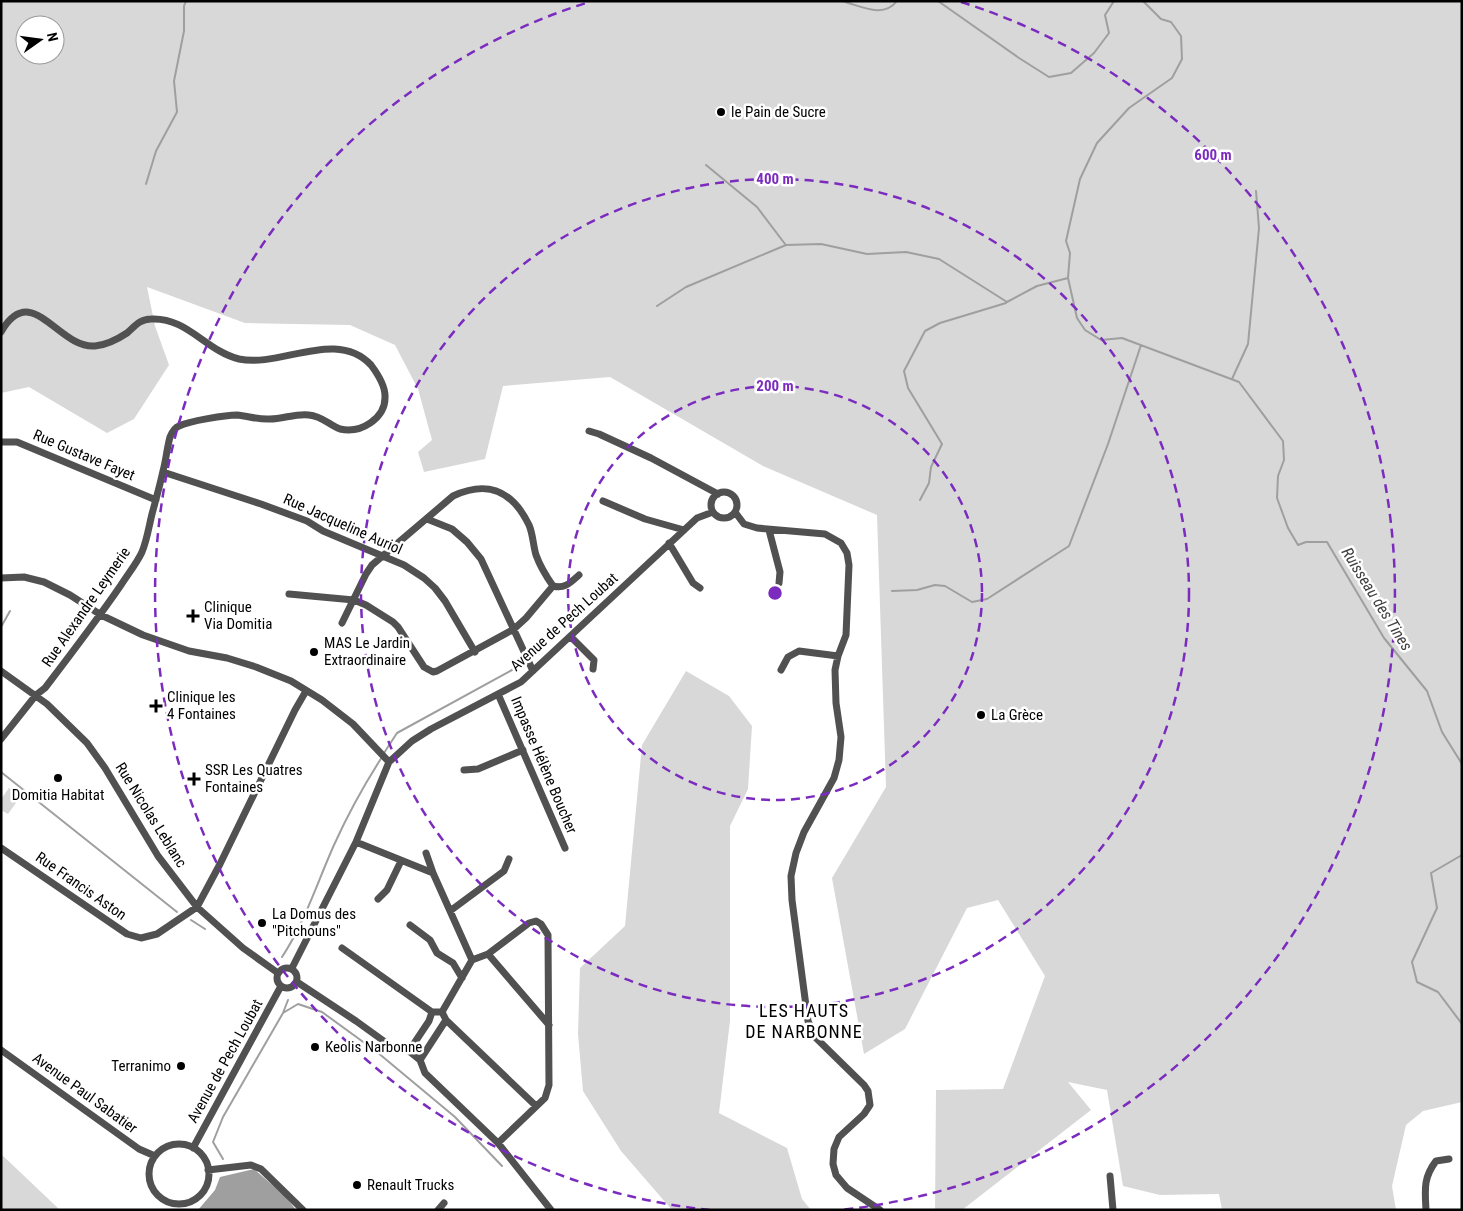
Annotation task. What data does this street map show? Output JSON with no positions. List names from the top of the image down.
{
  "streets": {
    "street": [
      "Rue Gustave Fayet",
      "Rue Jacqueline Auriol",
      "Rue Alexandre Leymerie",
      "Avenue de Pech Loubat",
      "Impasse Hélène Boucher",
      "Rue Nicolas Leblanc",
      "Rue Francis Aston",
      "Avenue Paul Sabatier"
    ]
  },
  "crossings": [
    ["Rue Gustave Fayet", "Rue Alexandre Leymerie"],
    ["Rue Jacqueline Auriol", "Rue Alexandre Leymerie"],
    ["Rue Alexandre Leymerie", "Rue Nicolas Leblanc"],
    ["Avenue de Pech Loubat", "Impasse Hélène Boucher"],
    ["Avenue de Pech Loubat", "Rue Nicolas Leblanc"],
    ["Avenue de Pech Loubat", "Avenue Paul Sabatier"],
    ["Rue Nicolas Leblanc", "Rue Francis Aston"]
  ],
  "districts": ["LES HAUTS DE NARBONNE"],
  "water": ["Ruisseau des Tines"],
  "places": {
    "other": [
      "le Pain de Sucre",
      "MAS Le Jardin Extraordinaire",
      "La Grèce",
      "Domitia Habitat",
      "La Domus des \"Pitchouns\"",
      "Keolis Narbonne",
      "Terranimo",
      "Renault Trucks"
    ],
    "health": ["Clinique Via Domitia", "Clinique les 4 Fontaines", "SSR Les Quatres Fontaines"]
  },
  "north": "right",
  "rings": ["600 m", "400 m", "200 m"]
}
